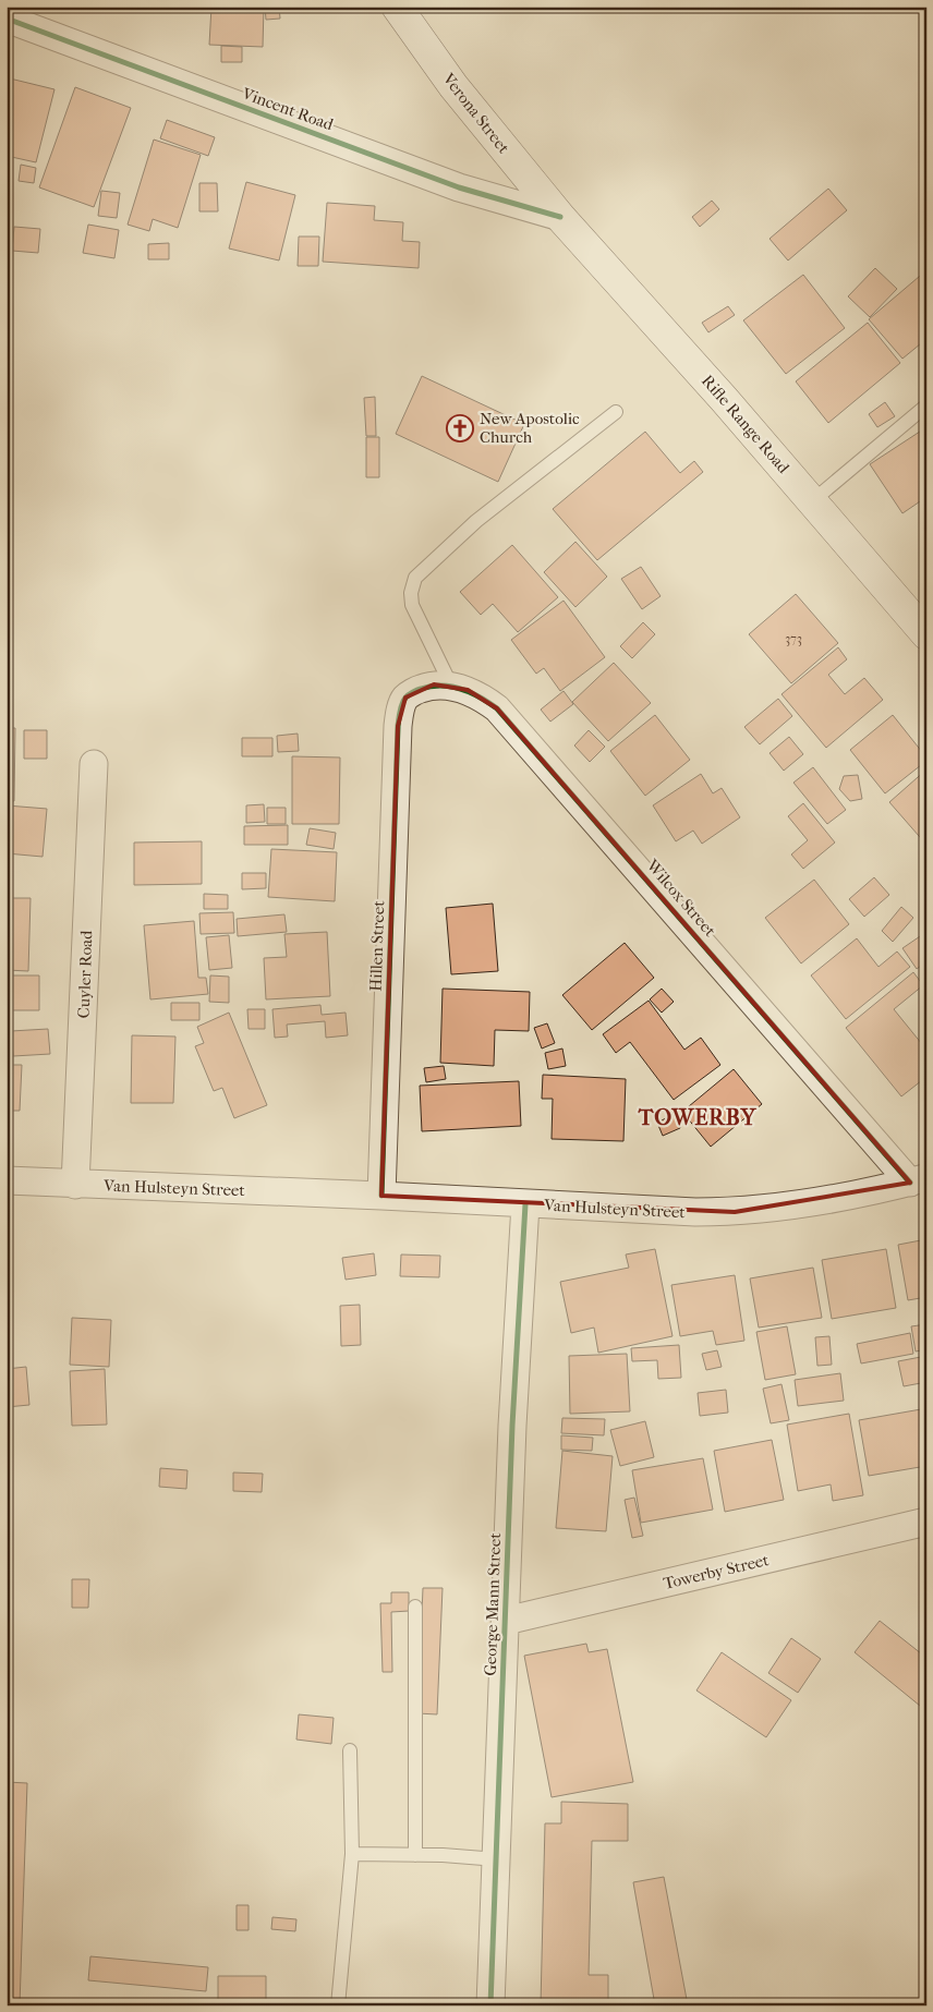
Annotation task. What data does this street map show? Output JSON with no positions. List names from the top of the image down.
{
  "streets": {
    "main road": ["Verona Street", "Rifle Range Road"],
    "street": [
      "Vincent Road",
      "Wilcox Street",
      "Hillen Street",
      "Cuyler Road",
      "Van Hulsteyn Street",
      "Towerby Street",
      "George Mann Street"
    ]
  },
  "crossings": [
    ["Vincent Road", "Verona Street"],
    ["Vincent Road", "Rifle Range Road"],
    ["Verona Street", "Rifle Range Road"],
    ["Wilcox Street", "Hillen Street"],
    ["Wilcox Street", "Van Hulsteyn Street"],
    ["Hillen Street", "Van Hulsteyn Street"],
    ["Cuyler Road", "Van Hulsteyn Street"],
    ["Van Hulsteyn Street", "George Mann Street"],
    ["Towerby Street", "George Mann Street"]
  ],
  "districts": ["TOWERBY"],
  "places": {
    "church": ["New Apostolic Church"]
  },
  "house_numbers": ["373"]
}
